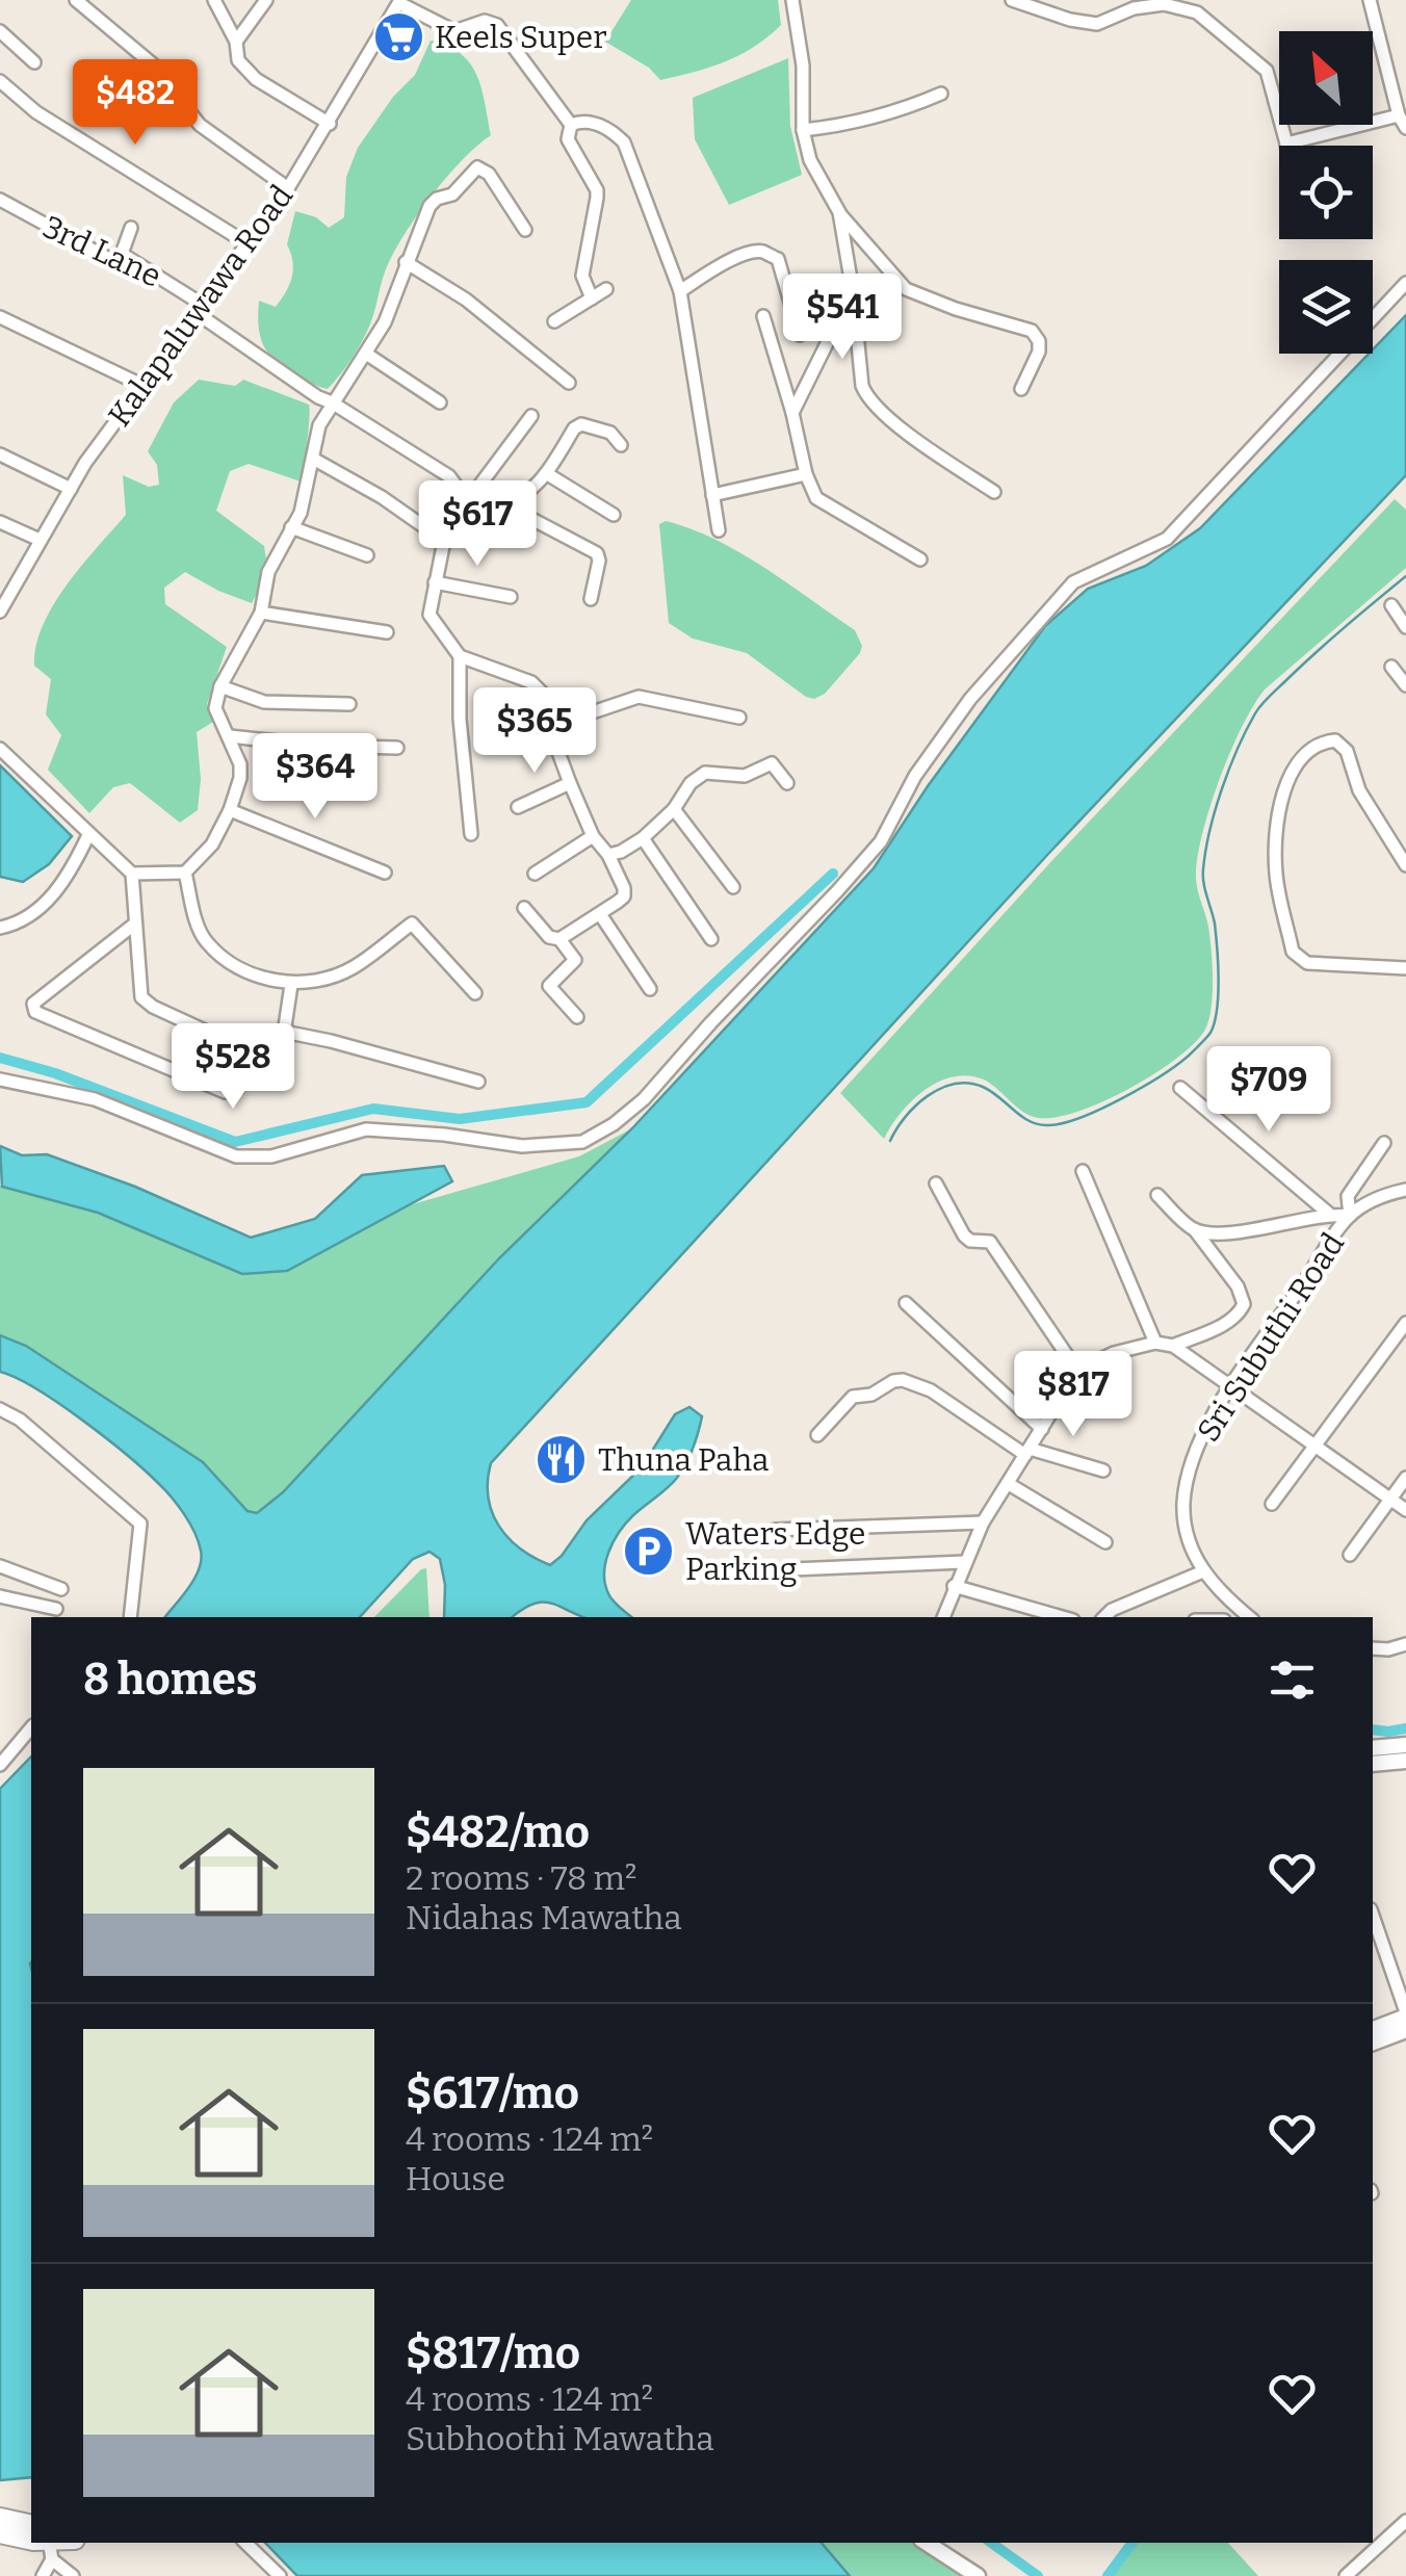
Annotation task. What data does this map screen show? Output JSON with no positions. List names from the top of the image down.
{
  "streets": {
    "street": ["3rd Lane", "Kalapaluwawa Road", "Sri Subuthi Road"]
  },
  "crossings": [
    ["3rd Lane", "Kalapaluwawa Road"]
  ],
  "places": {
    "supermarket": ["Keels Super"],
    "restaurant": ["Thuna Paha"],
    "parking": ["Waters Edge Parking"]
  },
  "north": "top left",
  "page": {
    "price": [
      "$482",
      "$541",
      "$617",
      "$365",
      "$364",
      "$528",
      "$709",
      "$817"
    ],
    "heading": "8 homes",
    "list": [
      {
        "name": "$482/mo",
        "note": "2 rooms · 78 m² · Nidahas Mawatha"
      },
      {
        "name": "$617/mo",
        "note": "4 rooms · 124 m² · House"
      },
      {
        "name": "$817/mo",
        "note": "4 rooms · 124 m² · Subhoothi Mawatha"
      }
    ]
  }
}
